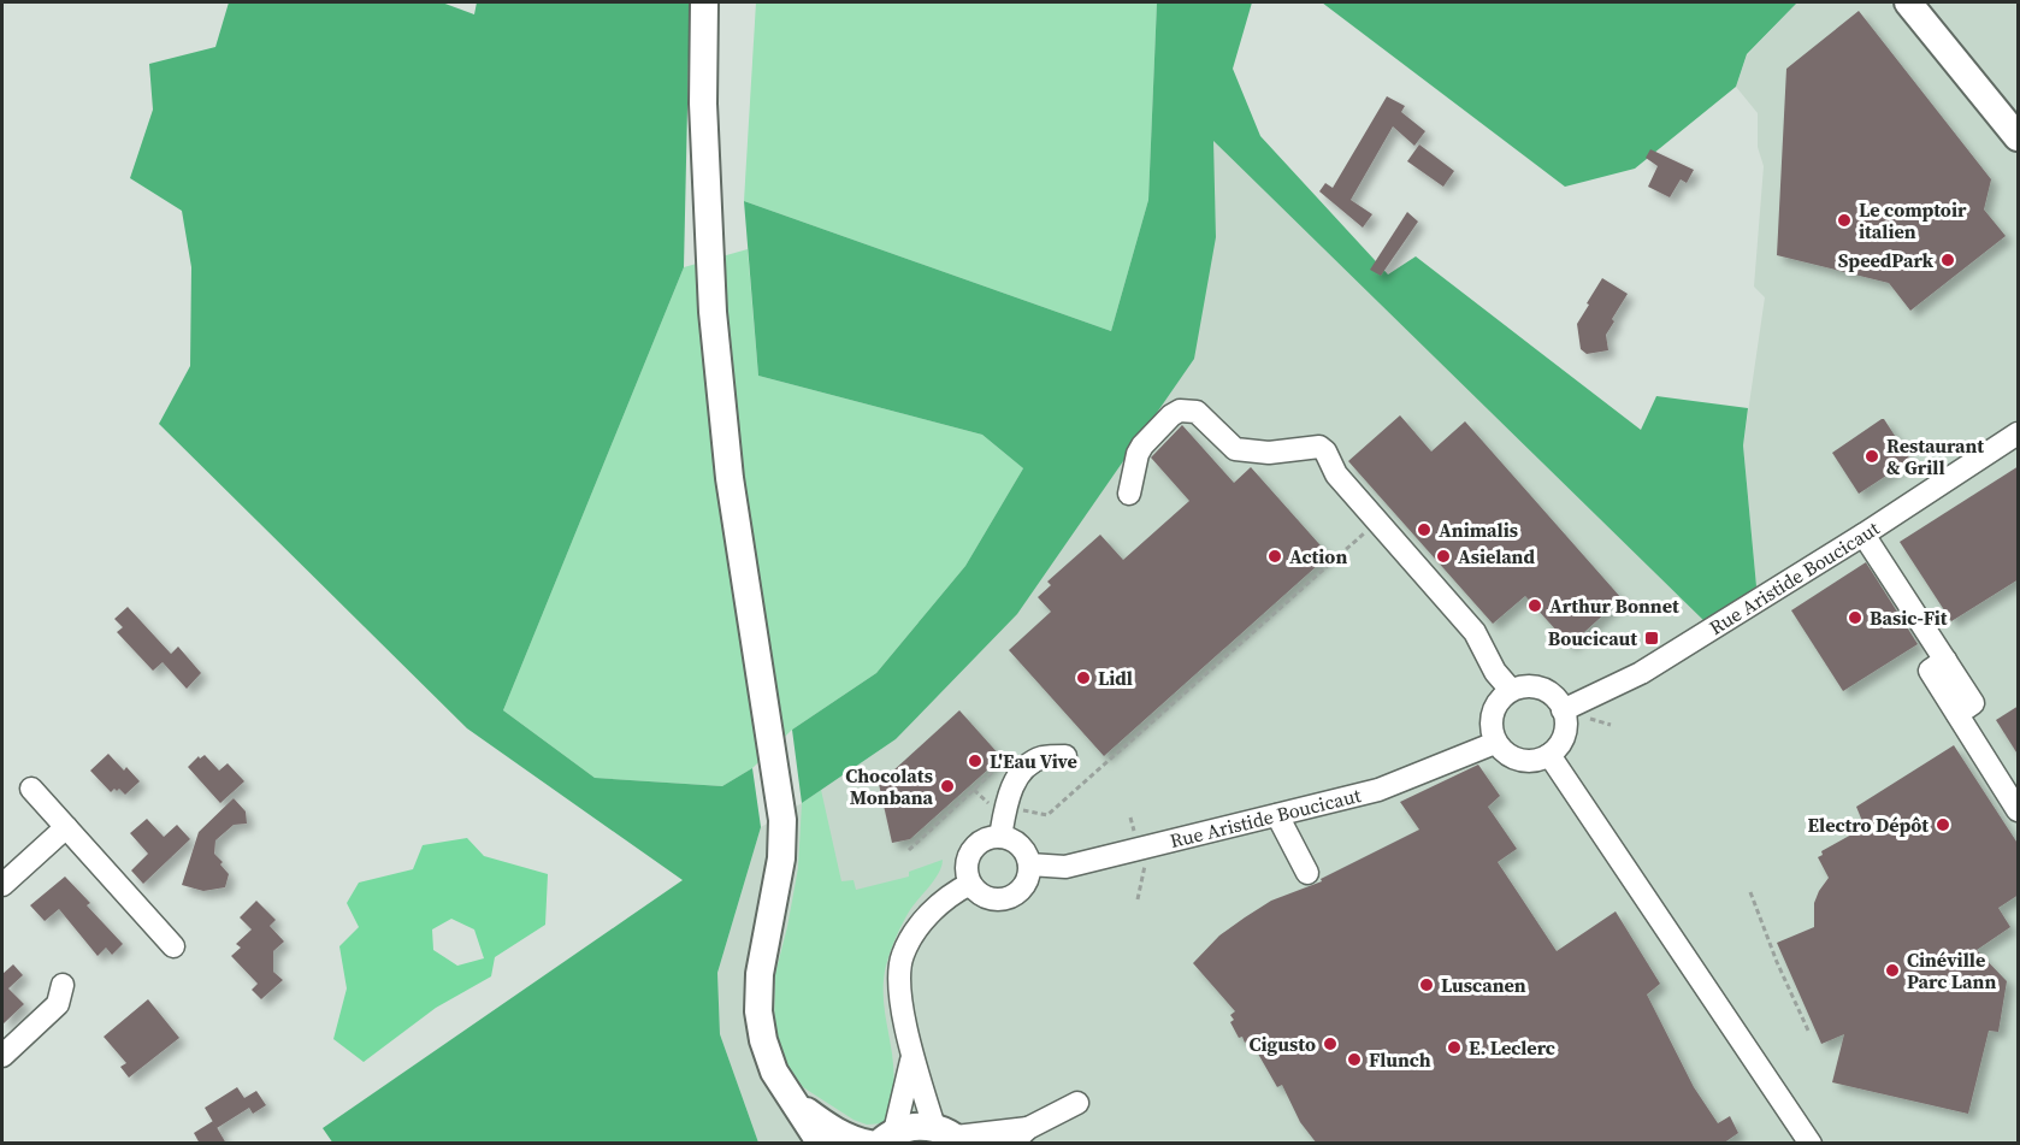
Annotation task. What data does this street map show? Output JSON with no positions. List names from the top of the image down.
{
  "streets": {
    "street": ["Rue Aristide Boucicaut"]
  },
  "places": {
    "other": [
      "Le comptoir italien",
      "SpeedPark",
      "Restaurant & Grill",
      "Animalis",
      "Action",
      "Asieland",
      "Arthur Bonnet",
      "Basic-Fit",
      "Lidl",
      "L'Eau Vive",
      "Chocolats Monbana",
      "Electro Dépôt",
      "Cinéville Parc Lann",
      "Luscanen",
      "Cigusto",
      "E. Leclerc",
      "Flunch"
    ],
    "transit": ["Boucicaut"]
  }
}
